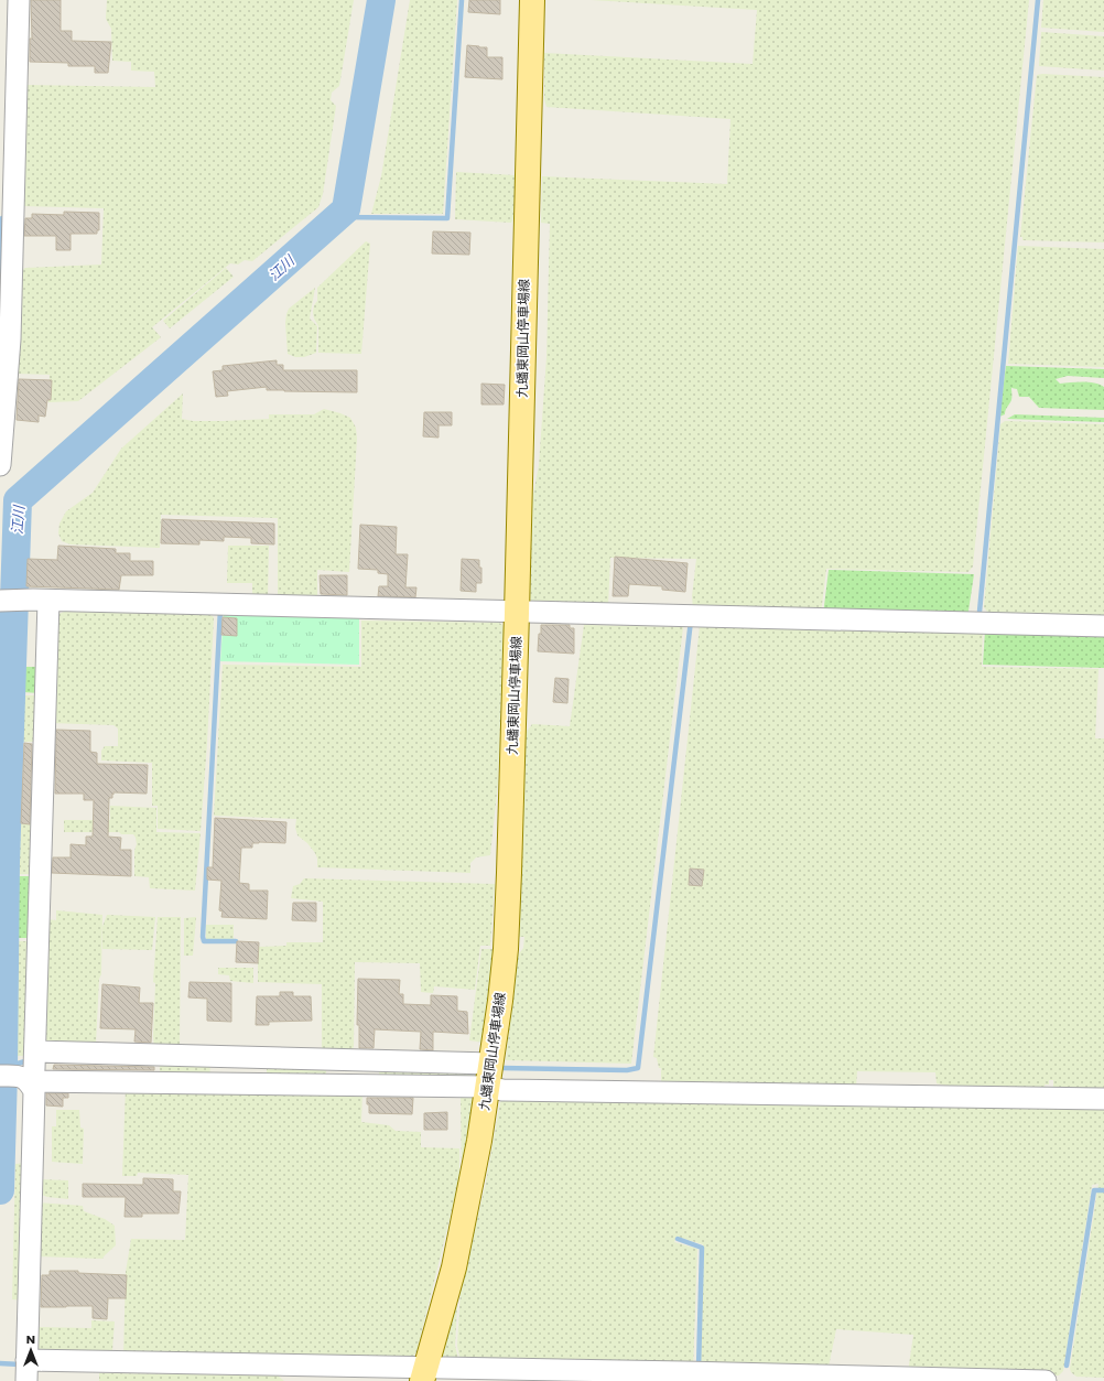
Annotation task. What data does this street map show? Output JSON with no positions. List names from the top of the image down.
{
  "streets": {
    "main road": ["九蟠東岡山停車場線"]
  },
  "water": ["江川"],
  "north": "top"
}
